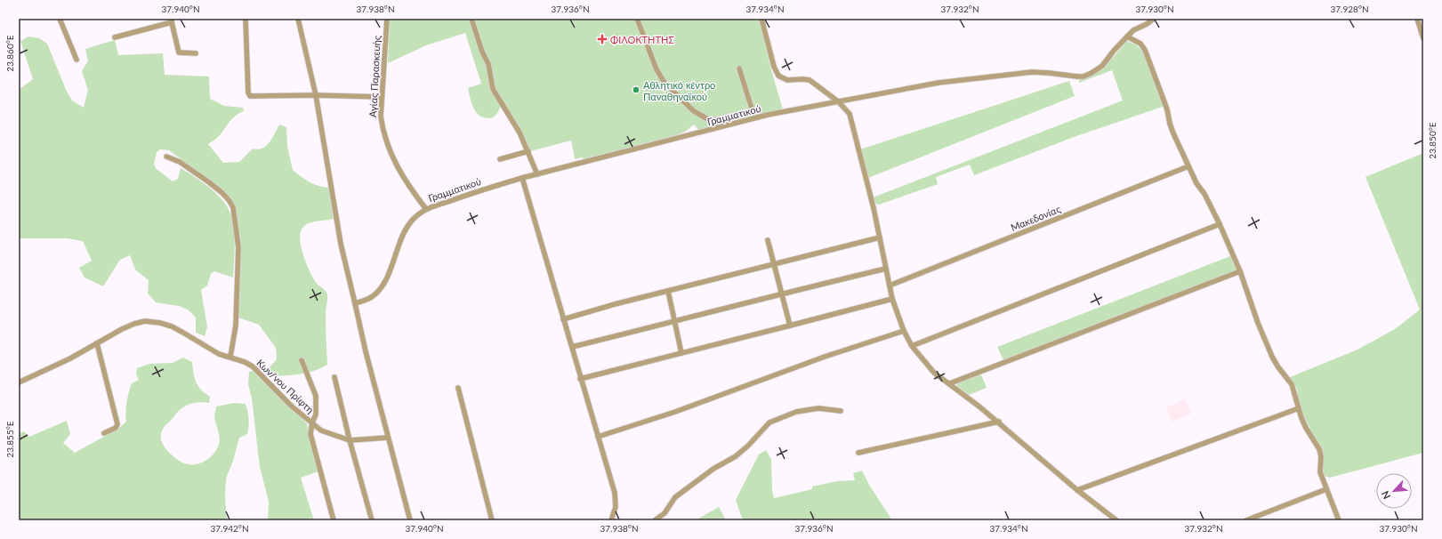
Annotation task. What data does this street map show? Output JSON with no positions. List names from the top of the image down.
{
  "streets": {
    "street": [
      "Αγίας Παρασκευής",
      "Γραμματικού",
      "Μακεδονίας",
      "Κων/νου Πρίφτη"
    ]
  },
  "crossings": [
    ["Αγίας Παρασκευής", "Γραμματικού"]
  ],
  "places": {
    "health": ["ΦΙΛΟΚΤΗΤΗΣ"],
    "other": ["Αθλητικό κέντρο Παναθηναϊκού"]
  },
  "north": "bottom left",
  "coordinates": [
    "37.940°N",
    "37.938°N",
    "37.936°N",
    "37.934°N",
    "37.932°N",
    "37.930°N",
    "37.928°N",
    "23.860°E",
    "23.850°E",
    "23.855°E",
    "37.942°N"
  ]
}
